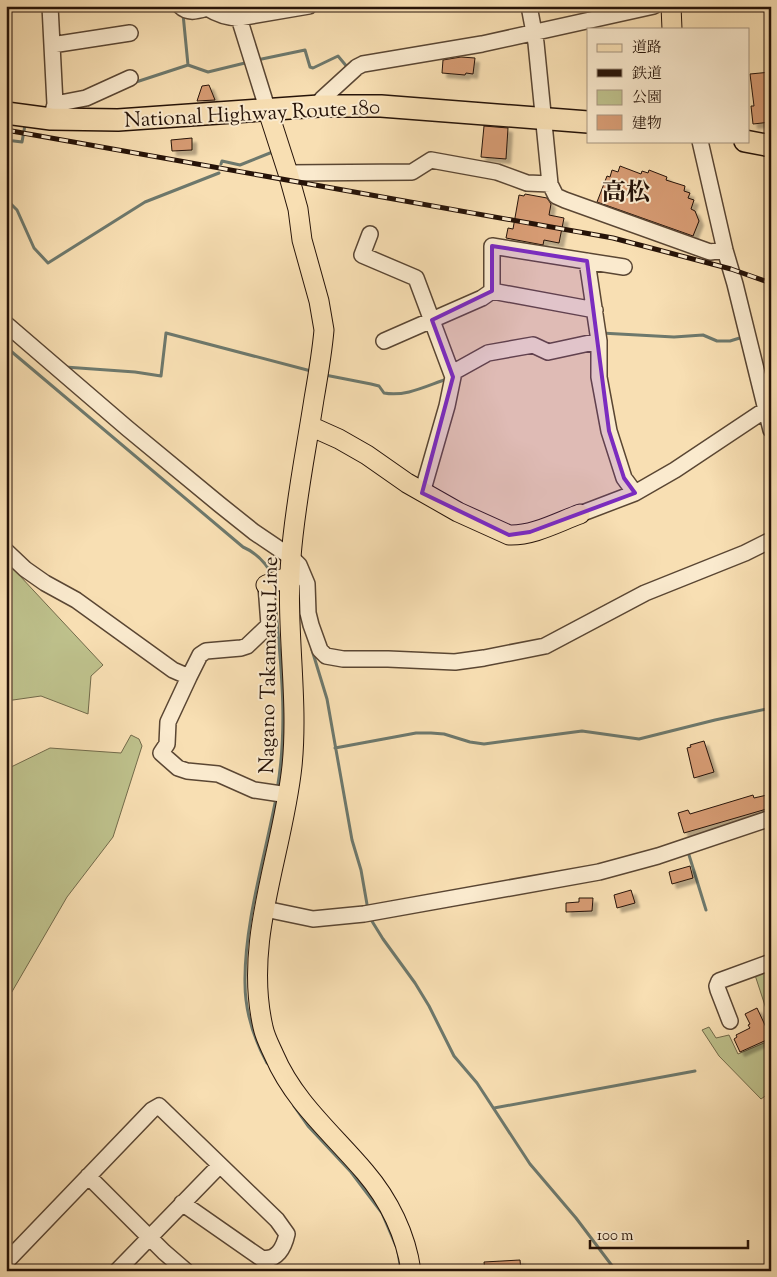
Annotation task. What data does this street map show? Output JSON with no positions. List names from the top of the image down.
{
  "streets": {
    "highway": ["National Highway Route 180"],
    "main road": ["Nagano Takamatsu Line"]
  },
  "crossings": [
    ["National Highway Route 180", "Nagano Takamatsu Line"]
  ],
  "districts": ["高松"],
  "legend": [
    "道路",
    "鉄道",
    "公園",
    "建物"
  ],
  "scale_bar": "100 m"
}
